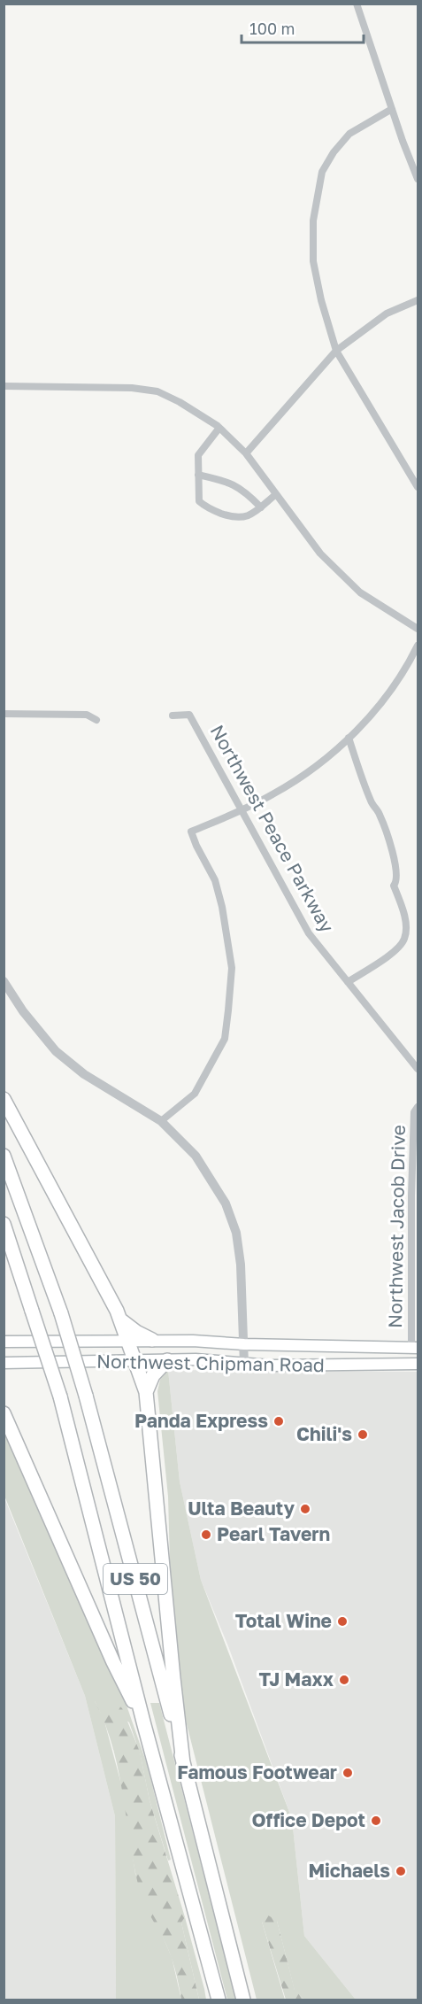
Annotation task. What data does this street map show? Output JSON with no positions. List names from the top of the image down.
{
  "streets": {
    "highway": ["US 50"],
    "main road": ["Northwest Chipman Road"],
    "street": ["Northwest Peace Parkway", "Northwest Jacob Drive"]
  },
  "crossings": [
    ["Northwest Jacob Drive", "Northwest Chipman Road"]
  ],
  "places": [
    "Panda Express",
    "Chili's",
    "Ulta Beauty",
    "Pearl Tavern",
    "Total Wine",
    "TJ Maxx",
    "Famous Footwear",
    "Office Depot",
    "Michaels"
  ],
  "scale_bar": "100 m"
}
